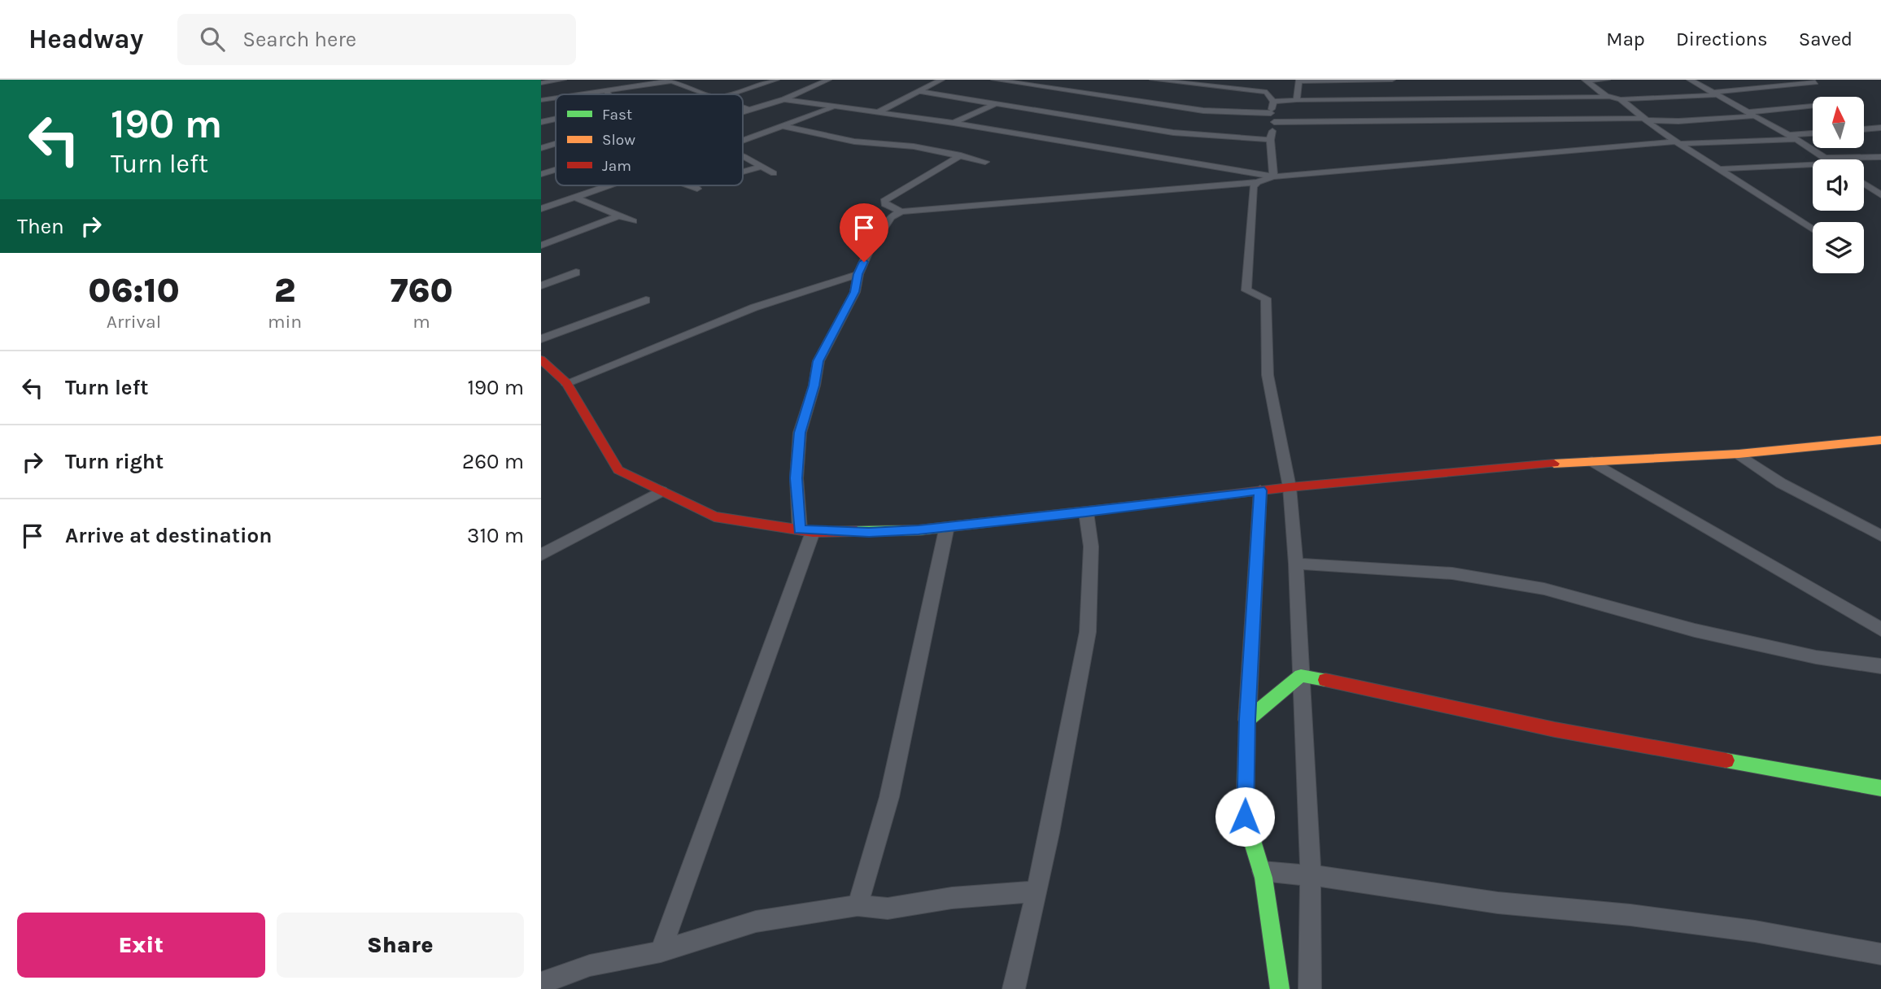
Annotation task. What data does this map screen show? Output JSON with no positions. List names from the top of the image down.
{
  "legend": ["Fast", "Slow", "Jam"],
  "north": "top",
  "page": {
    "header": "Headway",
    "search": "Search here",
    "nav": ["Map", "Directions", "Saved"],
    "turn": ["190 m", "Turn left"],
    "then": "Then",
    "eta": [
      "06:10",
      "Arrival",
      "2",
      "min",
      "760",
      "m"
    ],
    "list": [
      {
        "name": "Turn left",
        "value": "190 m"
      },
      {
        "name": "Turn right",
        "value": "260 m"
      },
      {
        "name": "Arrive at destination",
        "value": "310 m"
      }
    ],
    "buttons": ["Exit", "Share"]
  }
}
